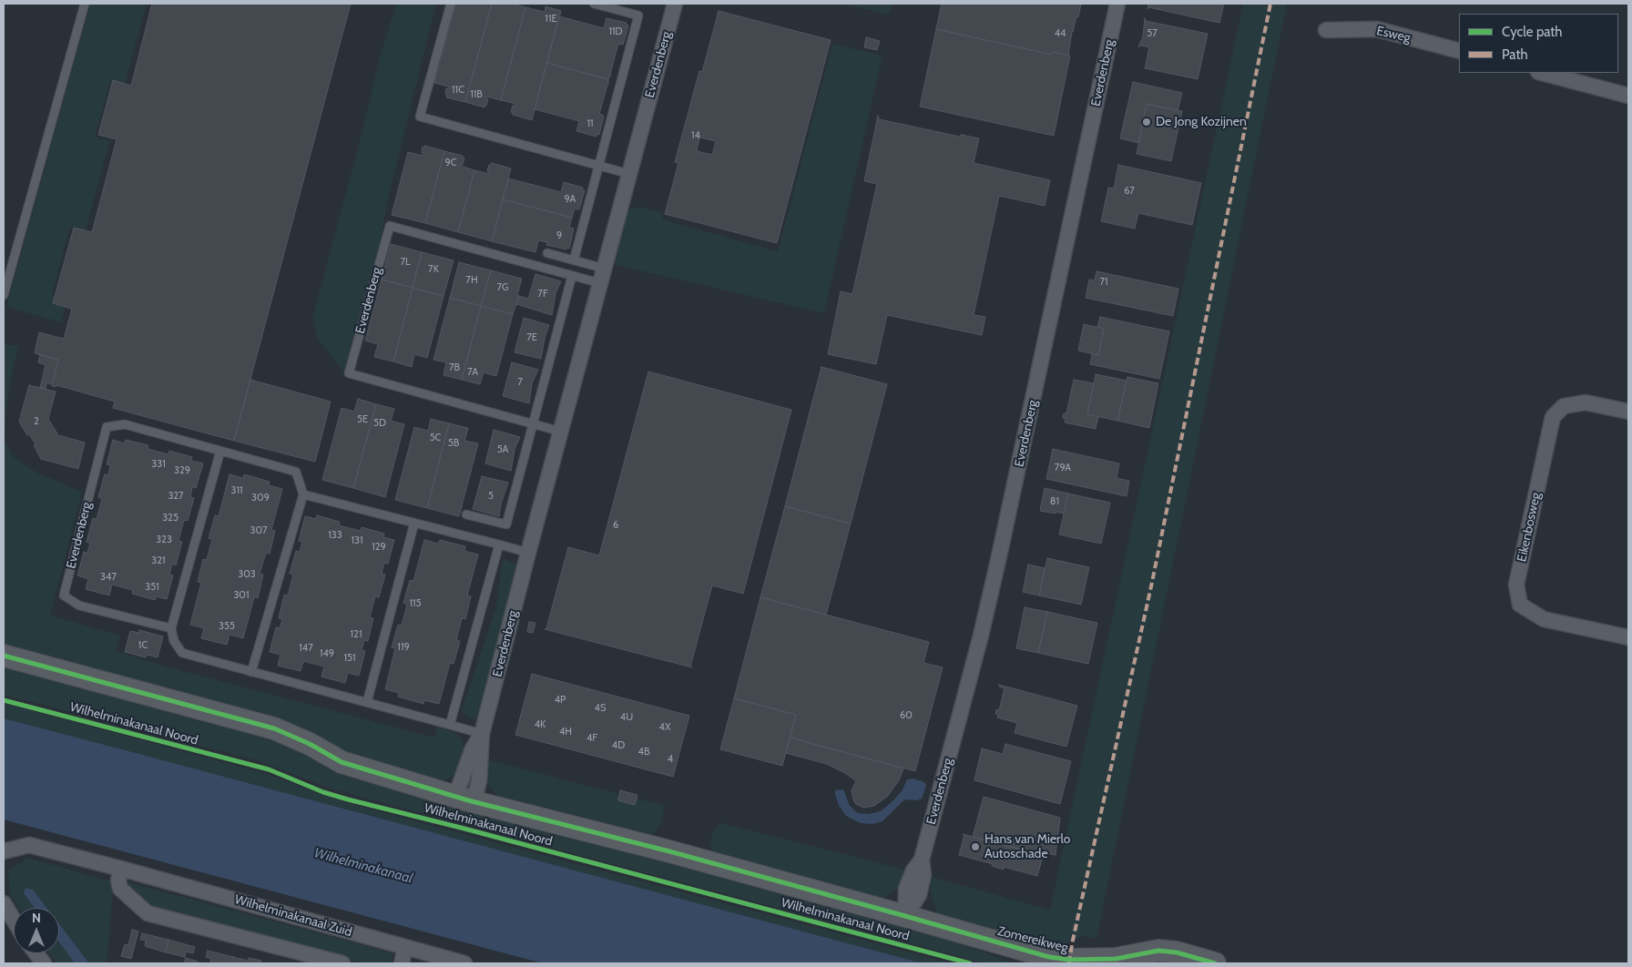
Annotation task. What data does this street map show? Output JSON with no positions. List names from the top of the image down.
{
  "streets": {
    "street": [
      "Esweg",
      "Everdenberg",
      "Eikenbosweg",
      "Wilhelminakanaal Noord",
      "Wilhelminakanaal Zuid",
      "Zomereikweg"
    ]
  },
  "crossings": [
    ["Everdenberg", "Wilhelminakanaal Noord"],
    ["Wilhelminakanaal Noord", "Zomereikweg"]
  ],
  "water": ["Wilhelminakanaal"],
  "places": ["De Jong Kozijnen", "Hans van Mierlo Autoschade"],
  "house_numbers": [
    "11E",
    "11D",
    "44",
    "57",
    "11C",
    "11B",
    "11",
    "14",
    "9C",
    "67",
    "9A",
    "9",
    "7L",
    "7K",
    "7H",
    "71",
    "7G",
    "7F",
    "7E",
    "7B",
    "7A",
    "7",
    "5E",
    "2",
    "5D",
    "5C",
    "5B",
    "5A",
    "331",
    "79A",
    "329",
    "311",
    "327",
    "5",
    "309",
    "81",
    "325",
    "6",
    "307",
    "133",
    "323",
    "131",
    "129",
    "321",
    "303",
    "347",
    "351",
    "301",
    "115",
    "355",
    "121",
    "1C",
    "119",
    "147",
    "149",
    "151",
    "4P",
    "4S",
    "60",
    "4U",
    "4K",
    "4X",
    "4H",
    "4F",
    "4D",
    "4B",
    "4"
  ],
  "legend": ["Cycle path", "Path"],
  "north": "top"
}
